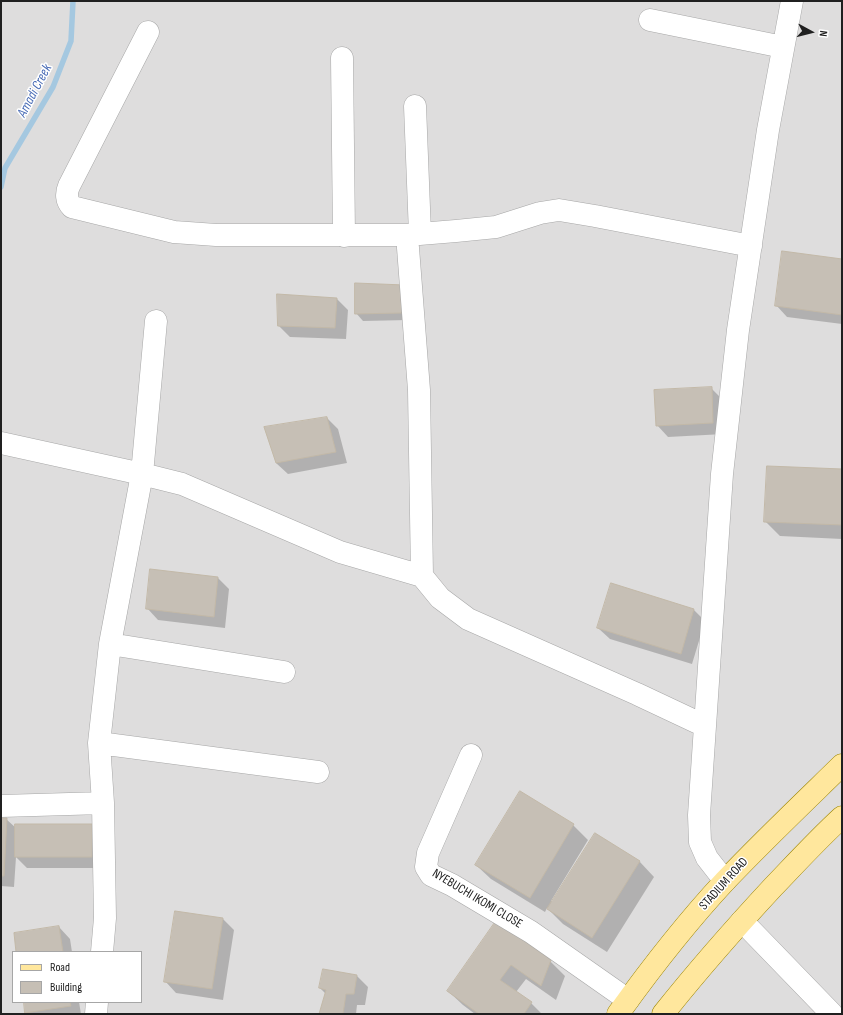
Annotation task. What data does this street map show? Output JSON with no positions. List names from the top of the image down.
{
  "streets": {
    "main road": ["STADIUM ROAD"],
    "street": ["NYEBUCHI IKOMI CLOSE"]
  },
  "crossings": [
    ["STADIUM ROAD", "NYEBUCHI IKOMI CLOSE"]
  ],
  "water": ["Amadi Creek"],
  "legend": ["Road", "Building"],
  "north": "right"
}
